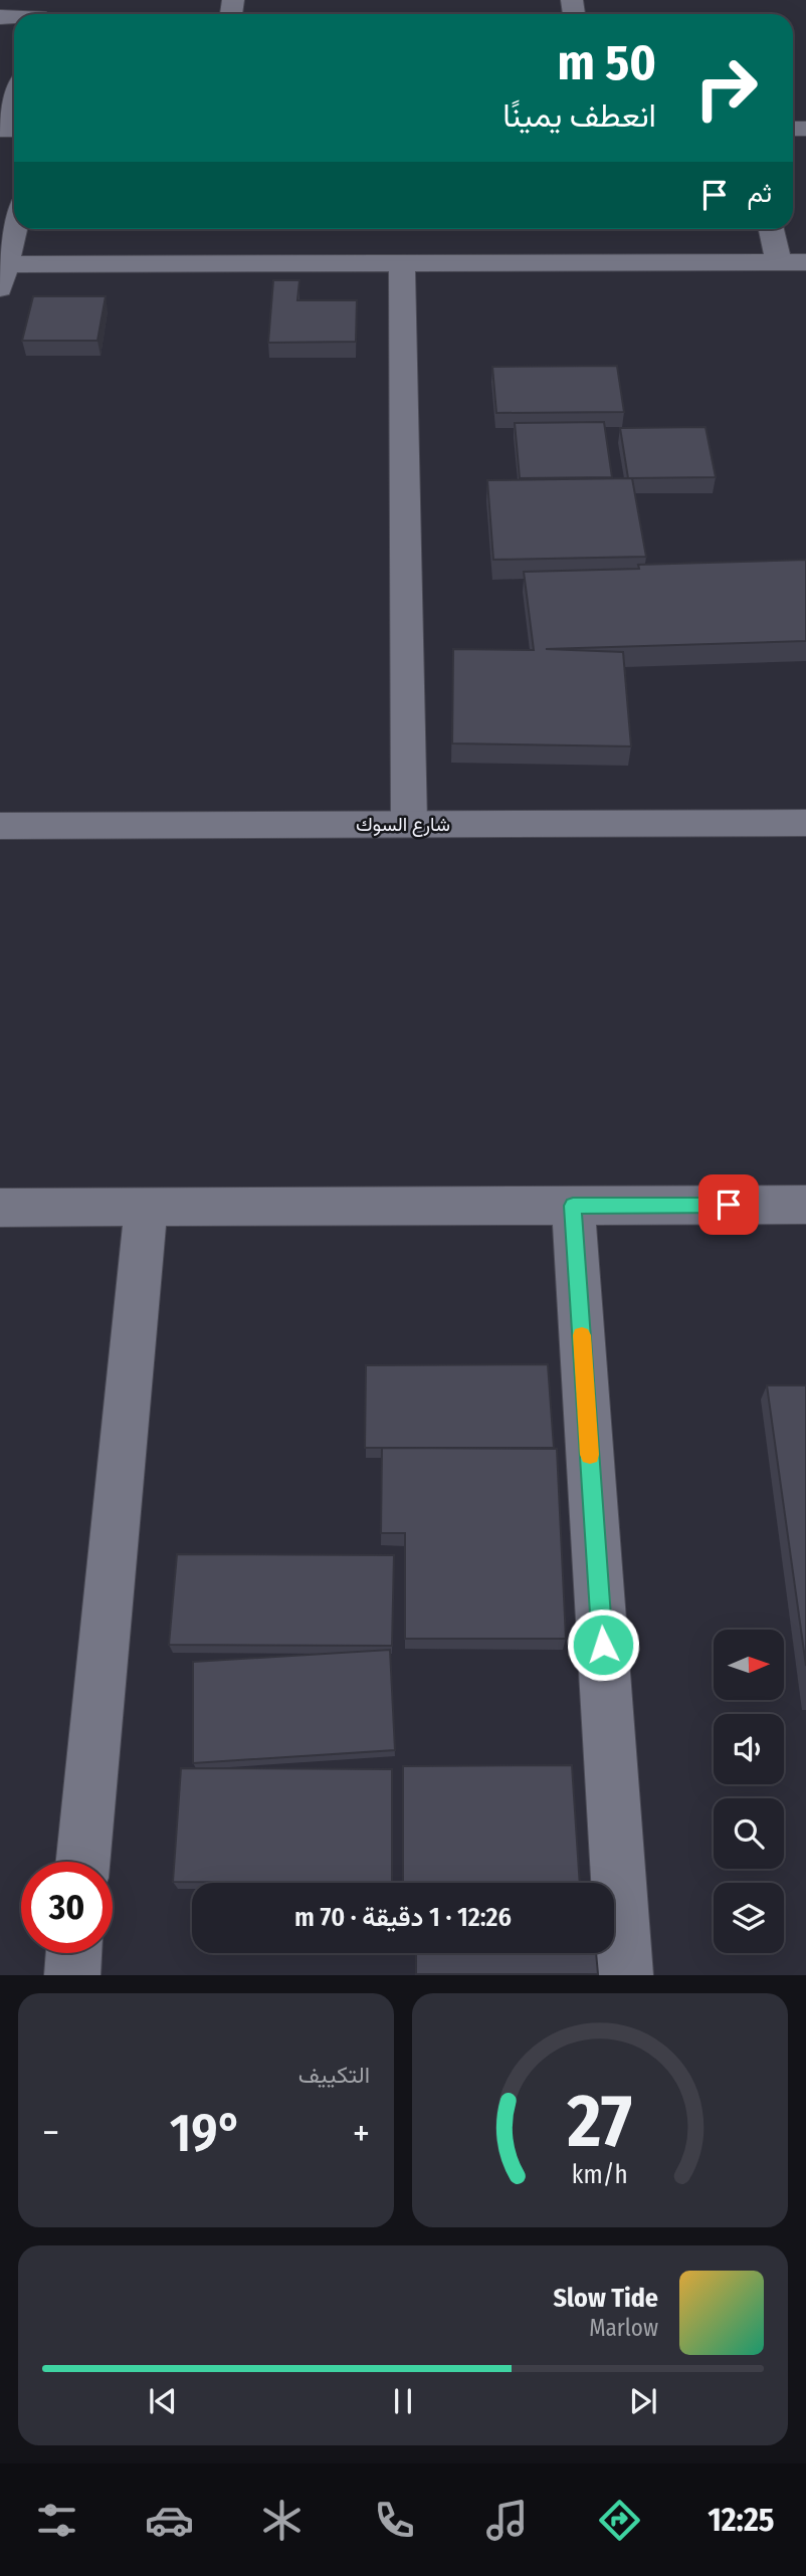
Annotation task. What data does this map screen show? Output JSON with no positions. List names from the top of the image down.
{
  "streets": {
    "street": ["شارع السوك"]
  },
  "north": "right",
  "page": {
    "turn": ["50 m", "انعطف يمينًا"],
    "then": "ثم",
    "limit": "30",
    "trip": "12:26 · 1 دقيقة · 70 m",
    "tile": "التكييف",
    "heat": ["−", "19°", "+"],
    "song": ["Slow Tide", "Marlow"],
    "tabs": "12:25",
    "gauge": ["27", "km/h"]
  }
}
